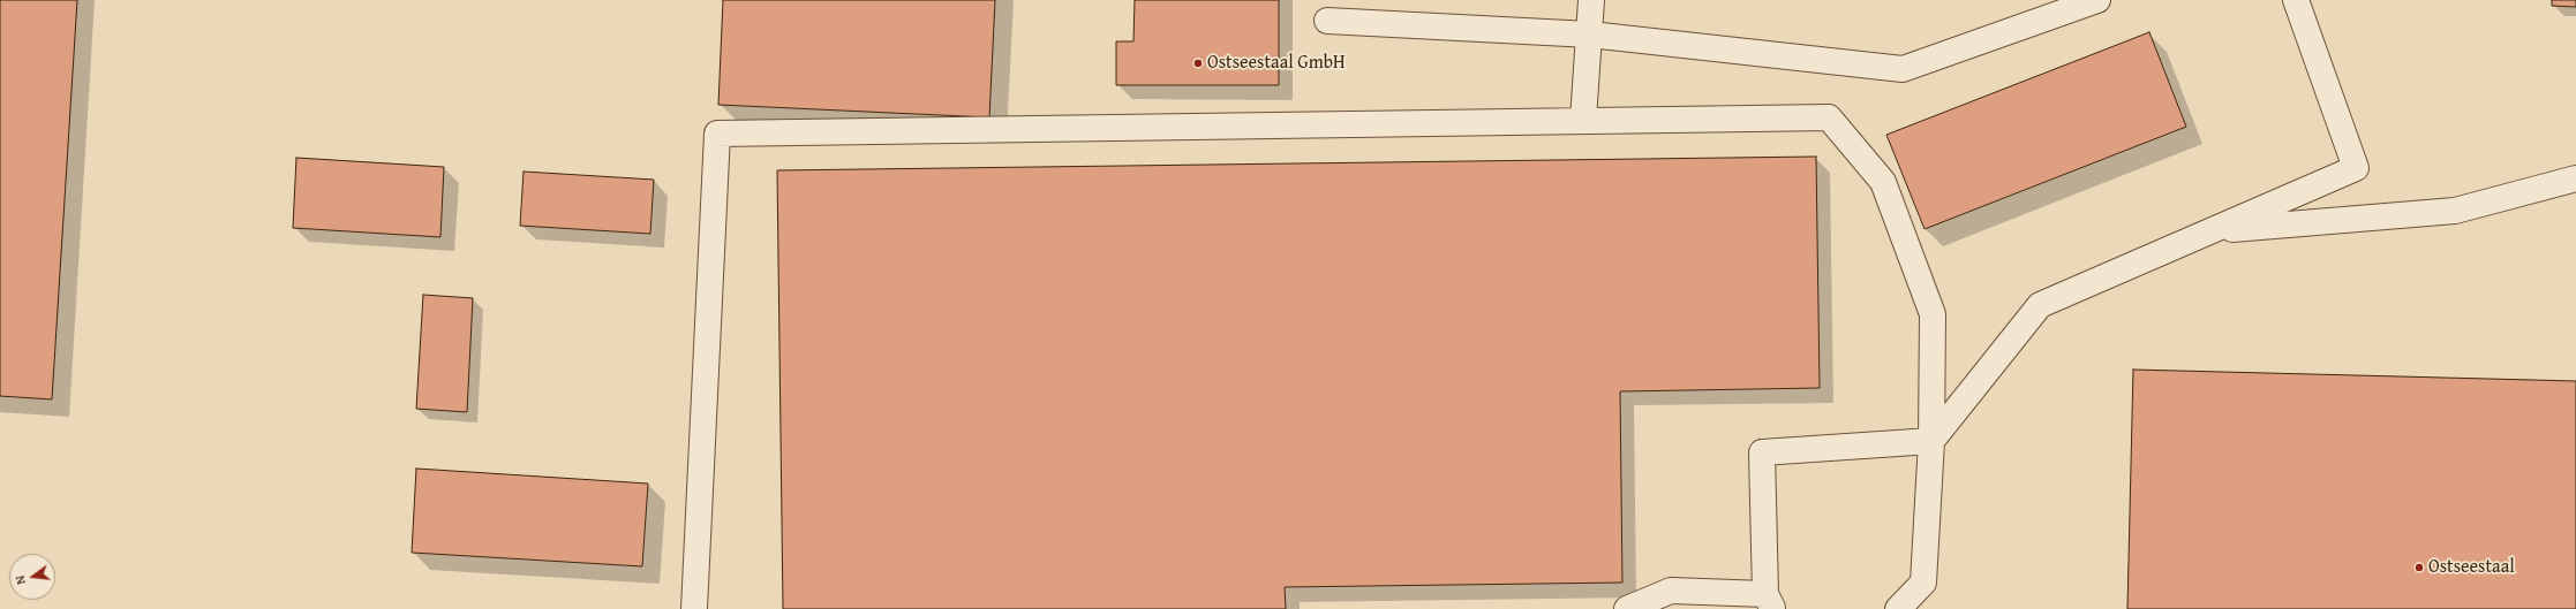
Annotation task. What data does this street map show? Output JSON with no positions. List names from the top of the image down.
{
  "places": ["Ostseestaal GmbH", "Ostseestaal"],
  "north": "left"
}
